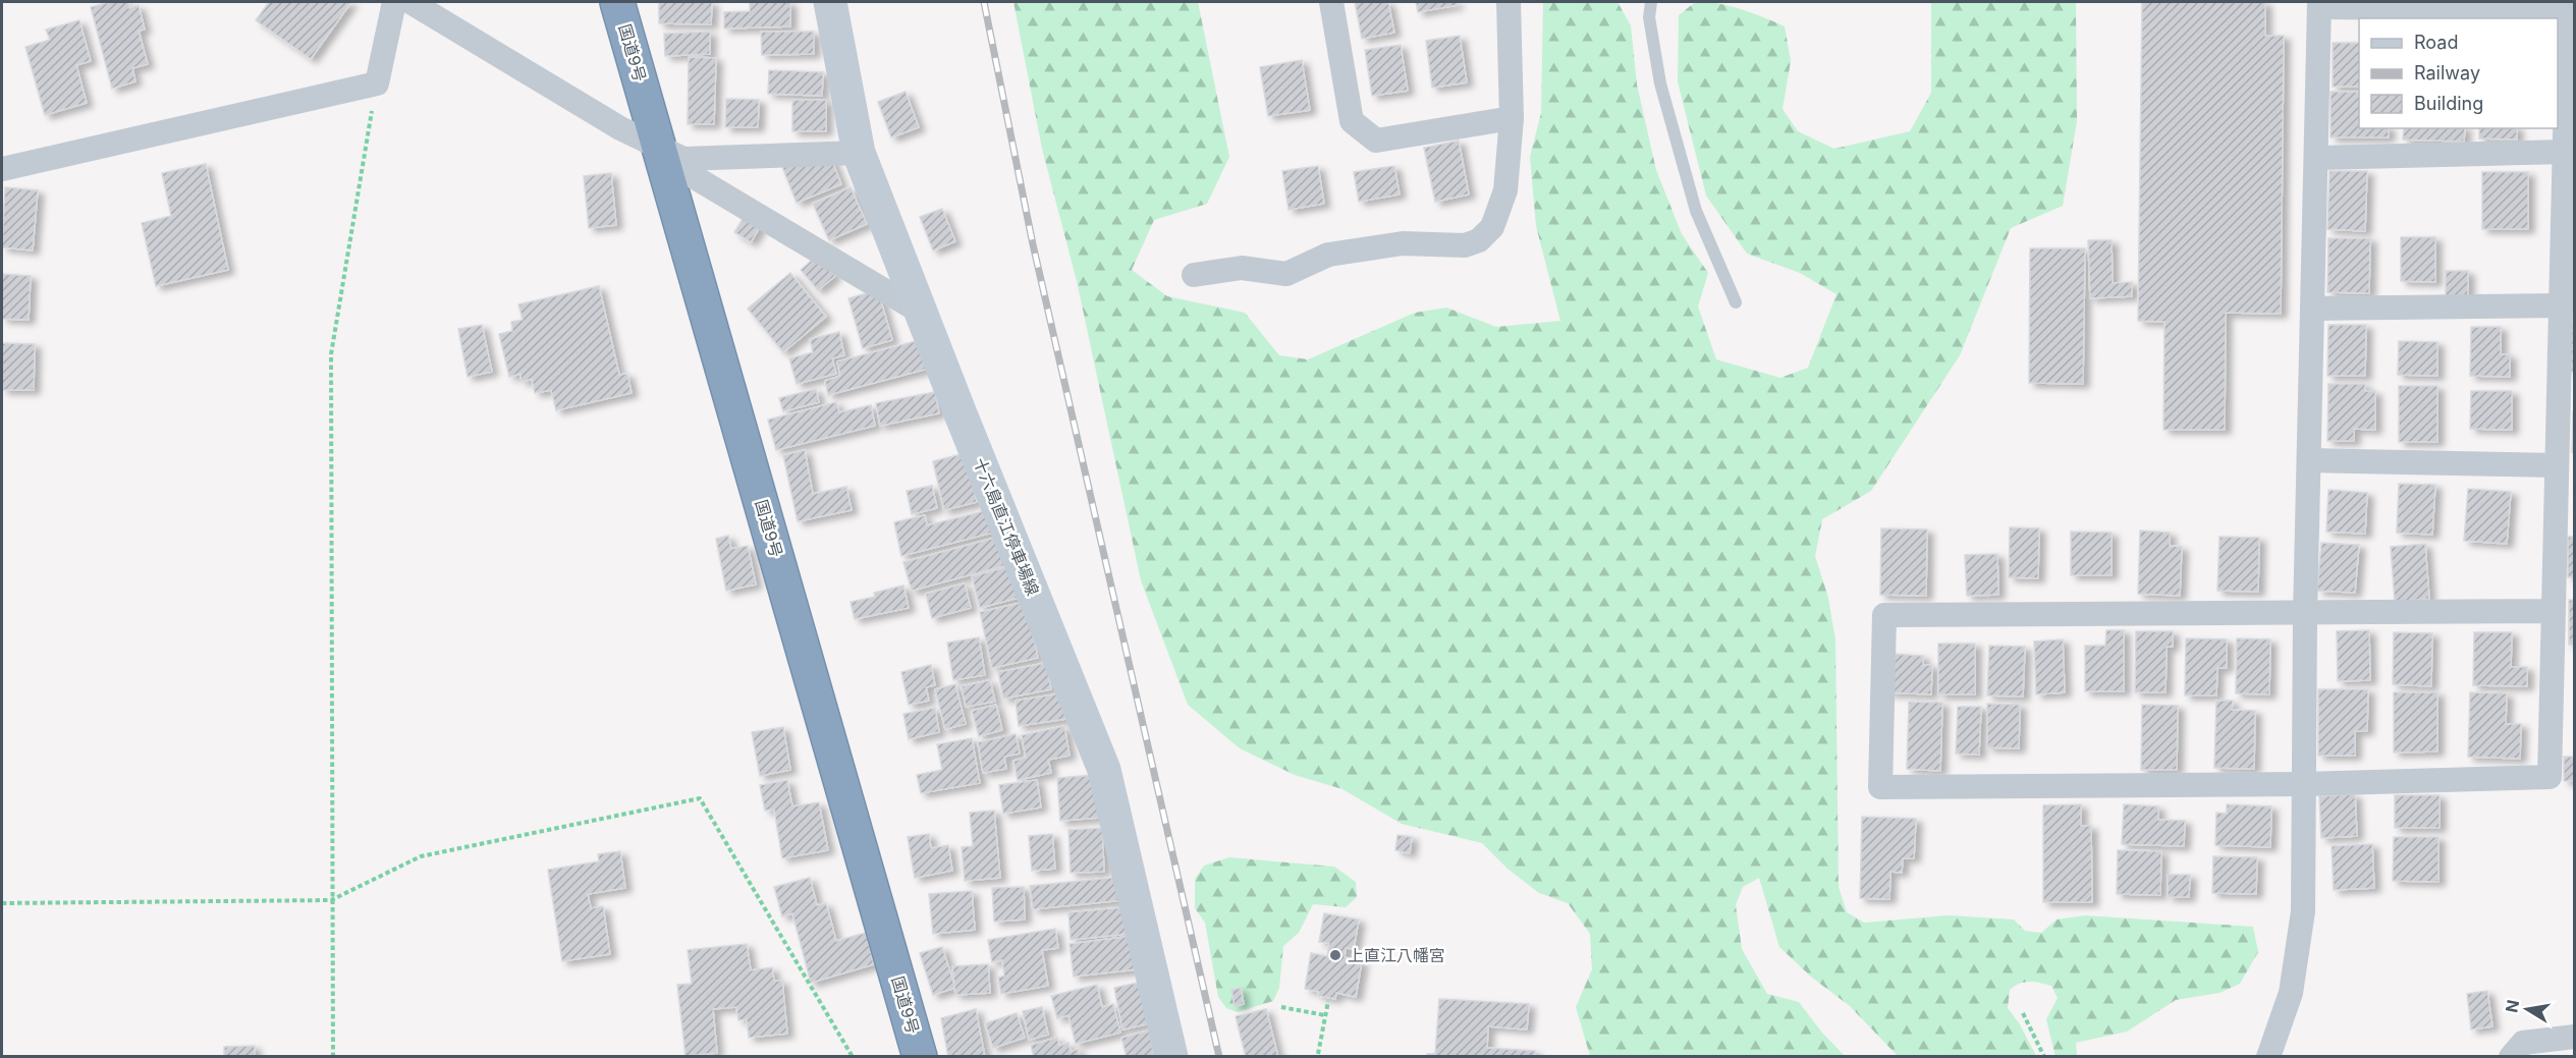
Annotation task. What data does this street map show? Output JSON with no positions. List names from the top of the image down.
{
  "streets": {
    "highway": ["国道9号"],
    "main road": ["十六島直江停車場線"]
  },
  "places": ["上直江八幡宮"],
  "legend": ["Road", "Railway", "Building"],
  "north": "left"
}
